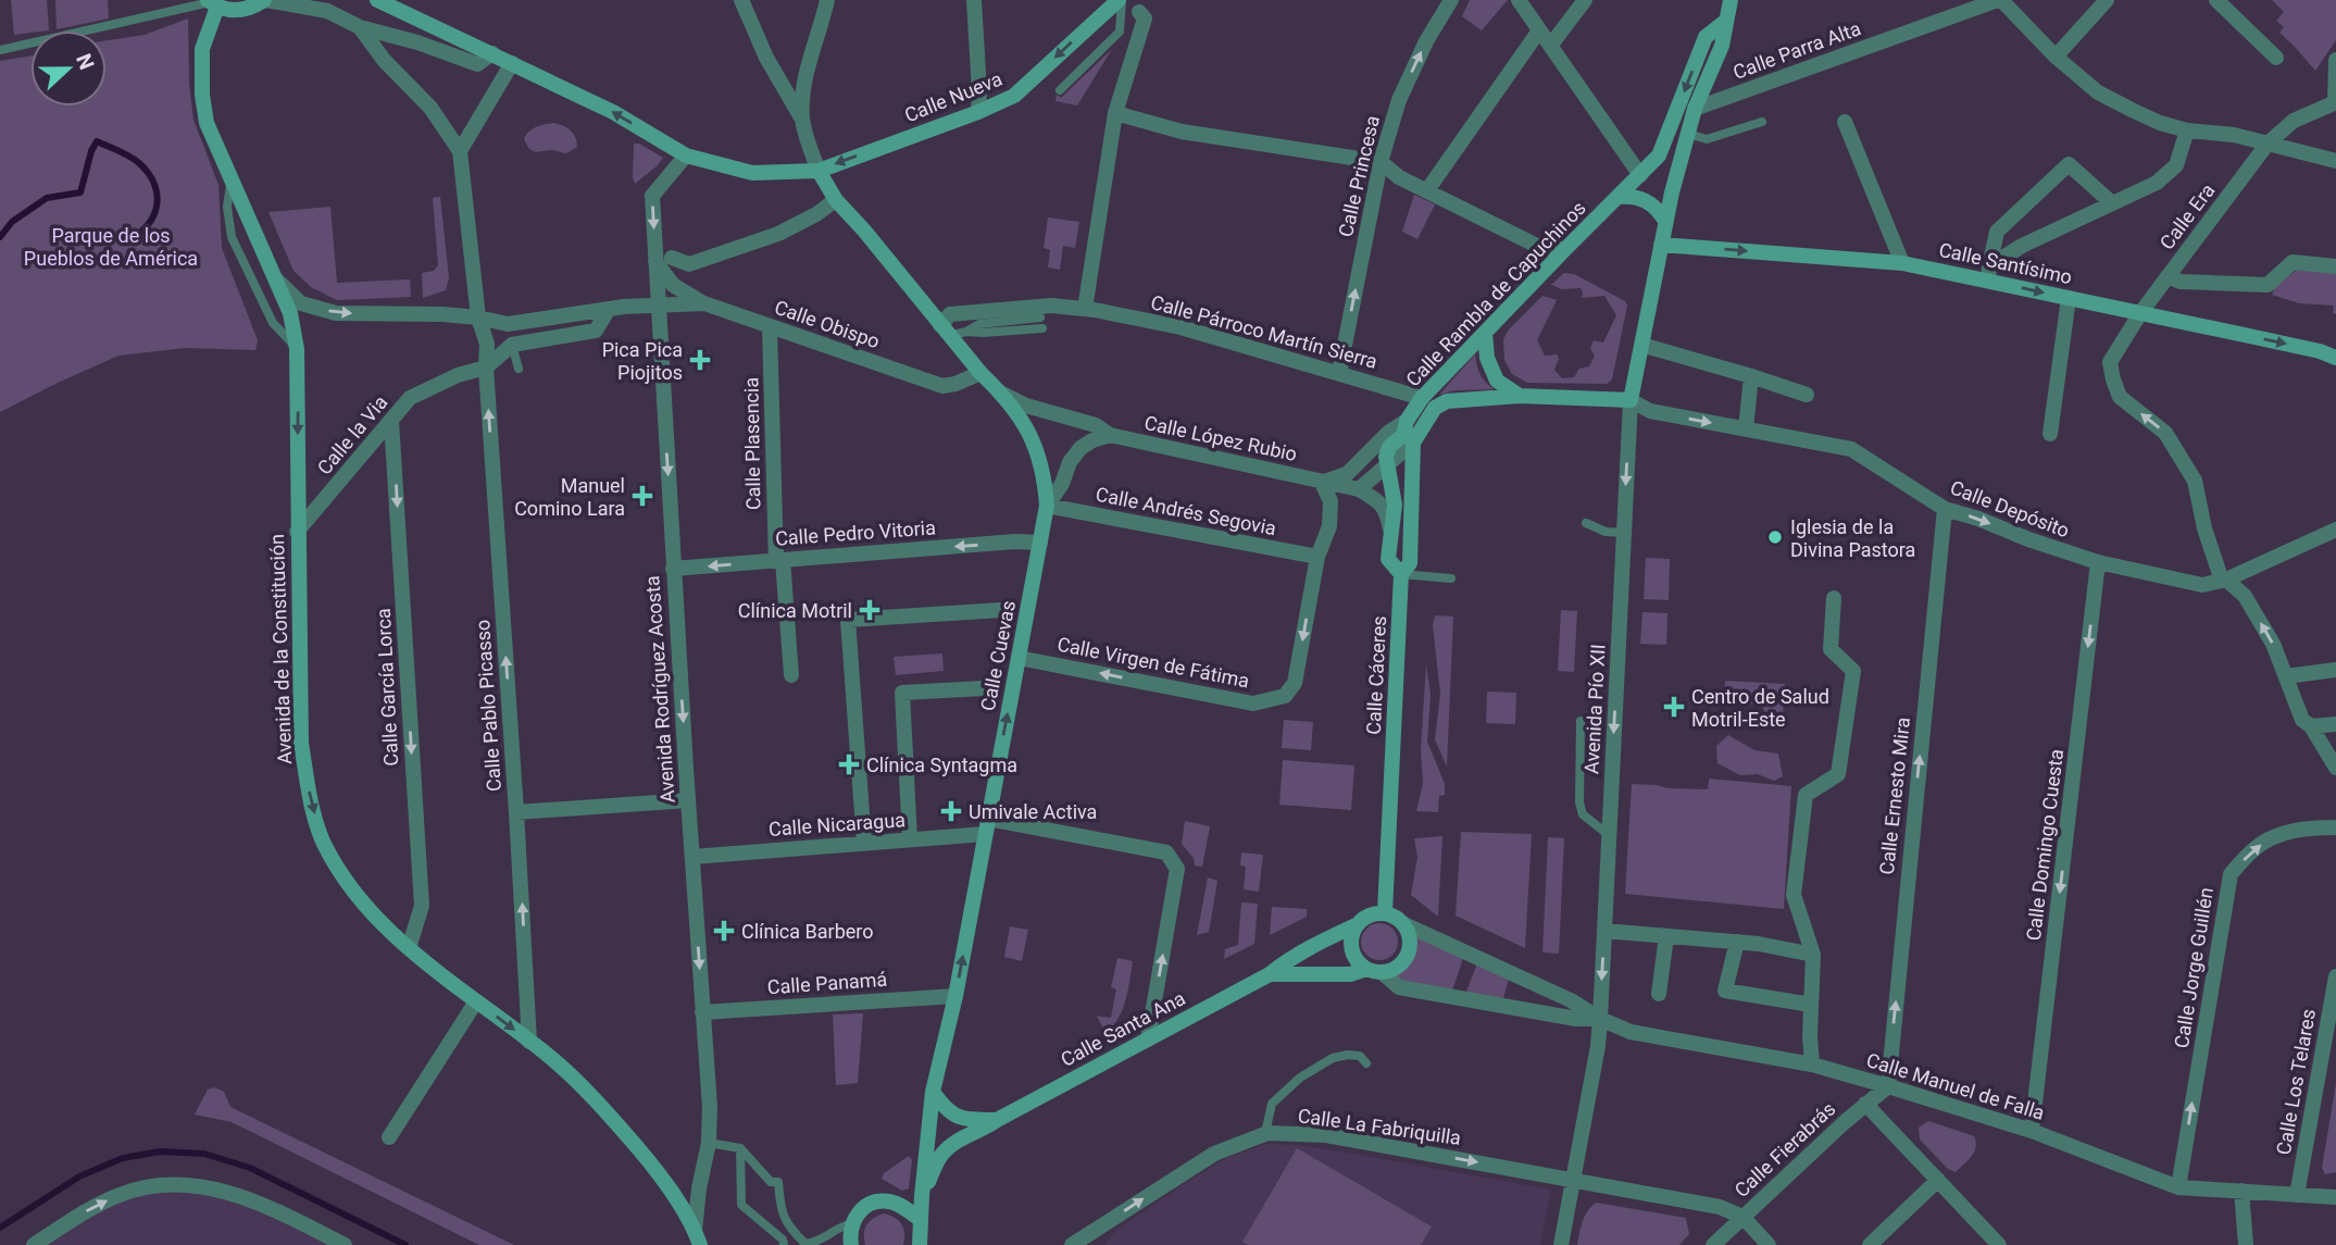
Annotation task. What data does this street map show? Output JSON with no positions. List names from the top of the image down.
{
  "streets": {
    "main road": [
      "Calle Nueva",
      "Calle Santísimo",
      "Calle Rambla de Capuchinos",
      "Calle López Rubio",
      "Avenida de la Constitución",
      "Calle Cuevas",
      "Calle Cáceres",
      "Calle Santa Ana"
    ],
    "street": [
      "Calle Parra Alta",
      "Calle Princesa",
      "Calle Era",
      "Calle Obispo",
      "Calle Párroco Martín Sierra",
      "Calle la Via",
      "Calle Plasencia",
      "Calle Depósito",
      "Calle Andrés Segovia",
      "Calle Pedro Vitoria",
      "Calle Virgen de Fátima",
      "Calle García Lorca",
      "Avenida Rodríguez Acosta",
      "Calle Pablo Picasso",
      "Avenida Pío XII",
      "Calle Ernesto Mira",
      "Calle Nicaragua",
      "Calle Domingo Cuesta",
      "Calle Jorge Guillén",
      "Calle Panamá",
      "Calle Los Telares",
      "Calle Manuel de Falla",
      "Calle La Fabriquilla",
      "Calle Fierabrás"
    ]
  },
  "crossings": [
    ["Calle Nueva", "Calle Cuevas"],
    ["Calle Nueva", "Avenida Rodríguez Acosta"],
    ["Calle Princesa", "Calle Párroco Martín Sierra"],
    ["Calle Era", "Calle Santísimo"],
    ["Calle Era", "Calle Depósito"],
    ["Calle Rambla de Capuchinos", "Calle Párroco Martín Sierra"],
    ["Calle Obispo", "Calle Plasencia"],
    ["Calle Obispo", "Avenida de la Constitución"],
    ["Calle Obispo", "Calle Cuevas"],
    ["Calle Obispo", "Avenida Rodríguez Acosta"],
    ["Calle Obispo", "Calle Pablo Picasso"],
    ["Calle Párroco Martín Sierra", "Calle Cuevas"],
    ["Calle la Via", "Avenida de la Constitución"],
    ["Calle la Via", "Calle García Lorca"],
    ["Calle la Via", "Calle Pablo Picasso"],
    ["Calle López Rubio", "Calle Cuevas"],
    ["Calle López Rubio", "Calle Virgen de Fátima"],
    ["Calle López Rubio", "Calle Cáceres"],
    ["Calle Plasencia", "Calle Pedro Vitoria"],
    ["Calle Depósito", "Avenida Pío XII"],
    ["Calle Depósito", "Calle Ernesto Mira"],
    ["Calle Depósito", "Calle Domingo Cuesta"],
    ["Calle Andrés Segovia", "Calle Cuevas"],
    ["Calle Andrés Segovia", "Calle Virgen de Fátima"],
    ["Calle Pedro Vitoria", "Calle Cuevas"],
    ["Calle Pedro Vitoria", "Avenida Rodríguez Acosta"],
    ["Avenida de la Constitución", "Calle García Lorca"],
    ["Avenida de la Constitución", "Avenida Rodríguez Acosta"],
    ["Avenida de la Constitución", "Calle Pablo Picasso"],
    ["Calle Cuevas", "Calle Virgen de Fátima"],
    ["Calle Cuevas", "Calle Nicaragua"],
    ["Calle Cuevas", "Calle Panamá"],
    ["Calle Cuevas", "Calle Santa Ana"],
    ["Calle Cáceres", "Calle Santa Ana"],
    ["Calle Cáceres", "Calle Manuel de Falla"],
    ["Avenida Rodríguez Acosta", "Calle Nicaragua"],
    ["Avenida Rodríguez Acosta", "Calle Panamá"],
    ["Avenida Pío XII", "Calle Manuel de Falla"],
    ["Avenida Pío XII", "Calle La Fabriquilla"],
    ["Calle Ernesto Mira", "Calle Manuel de Falla"],
    ["Calle Ernesto Mira", "Calle Fierabrás"],
    ["Calle Nicaragua", "Calle Santa Ana"],
    ["Calle Domingo Cuesta", "Calle Manuel de Falla"],
    ["Calle Jorge Guillén", "Calle Manuel de Falla"],
    ["Calle Santa Ana", "Calle Manuel de Falla"],
    ["Calle Los Telares", "Calle Manuel de Falla"],
    ["Calle Manuel de Falla", "Calle Fierabrás"],
    ["Calle La Fabriquilla", "Calle Fierabrás"]
  ],
  "one_way": [
    "Calle Nueva",
    "Calle Era",
    "Calle Santísimo",
    "Calle Pedro Vitoria",
    "Avenida de la Constitución",
    "Calle García Lorca",
    "Avenida Rodríguez Acosta",
    "Calle Pablo Picasso",
    "Avenida Pío XII",
    "Calle Domingo Cuesta",
    "Calle Jorge Guillén",
    "Calle La Fabriquilla"
  ],
  "parks": ["Parque de los Pueblos de América"],
  "places": {
    "health": [
      "Pica Pica Piojitos",
      "Manuel Comino Lara",
      "Clínica Motril",
      "Centro de Salud Motril-Este",
      "Clínica Syntagma",
      "Umivale Activa",
      "Clínica Barbero"
    ],
    "other": ["Iglesia de la Divina Pastora"]
  },
  "north": "right"
}
